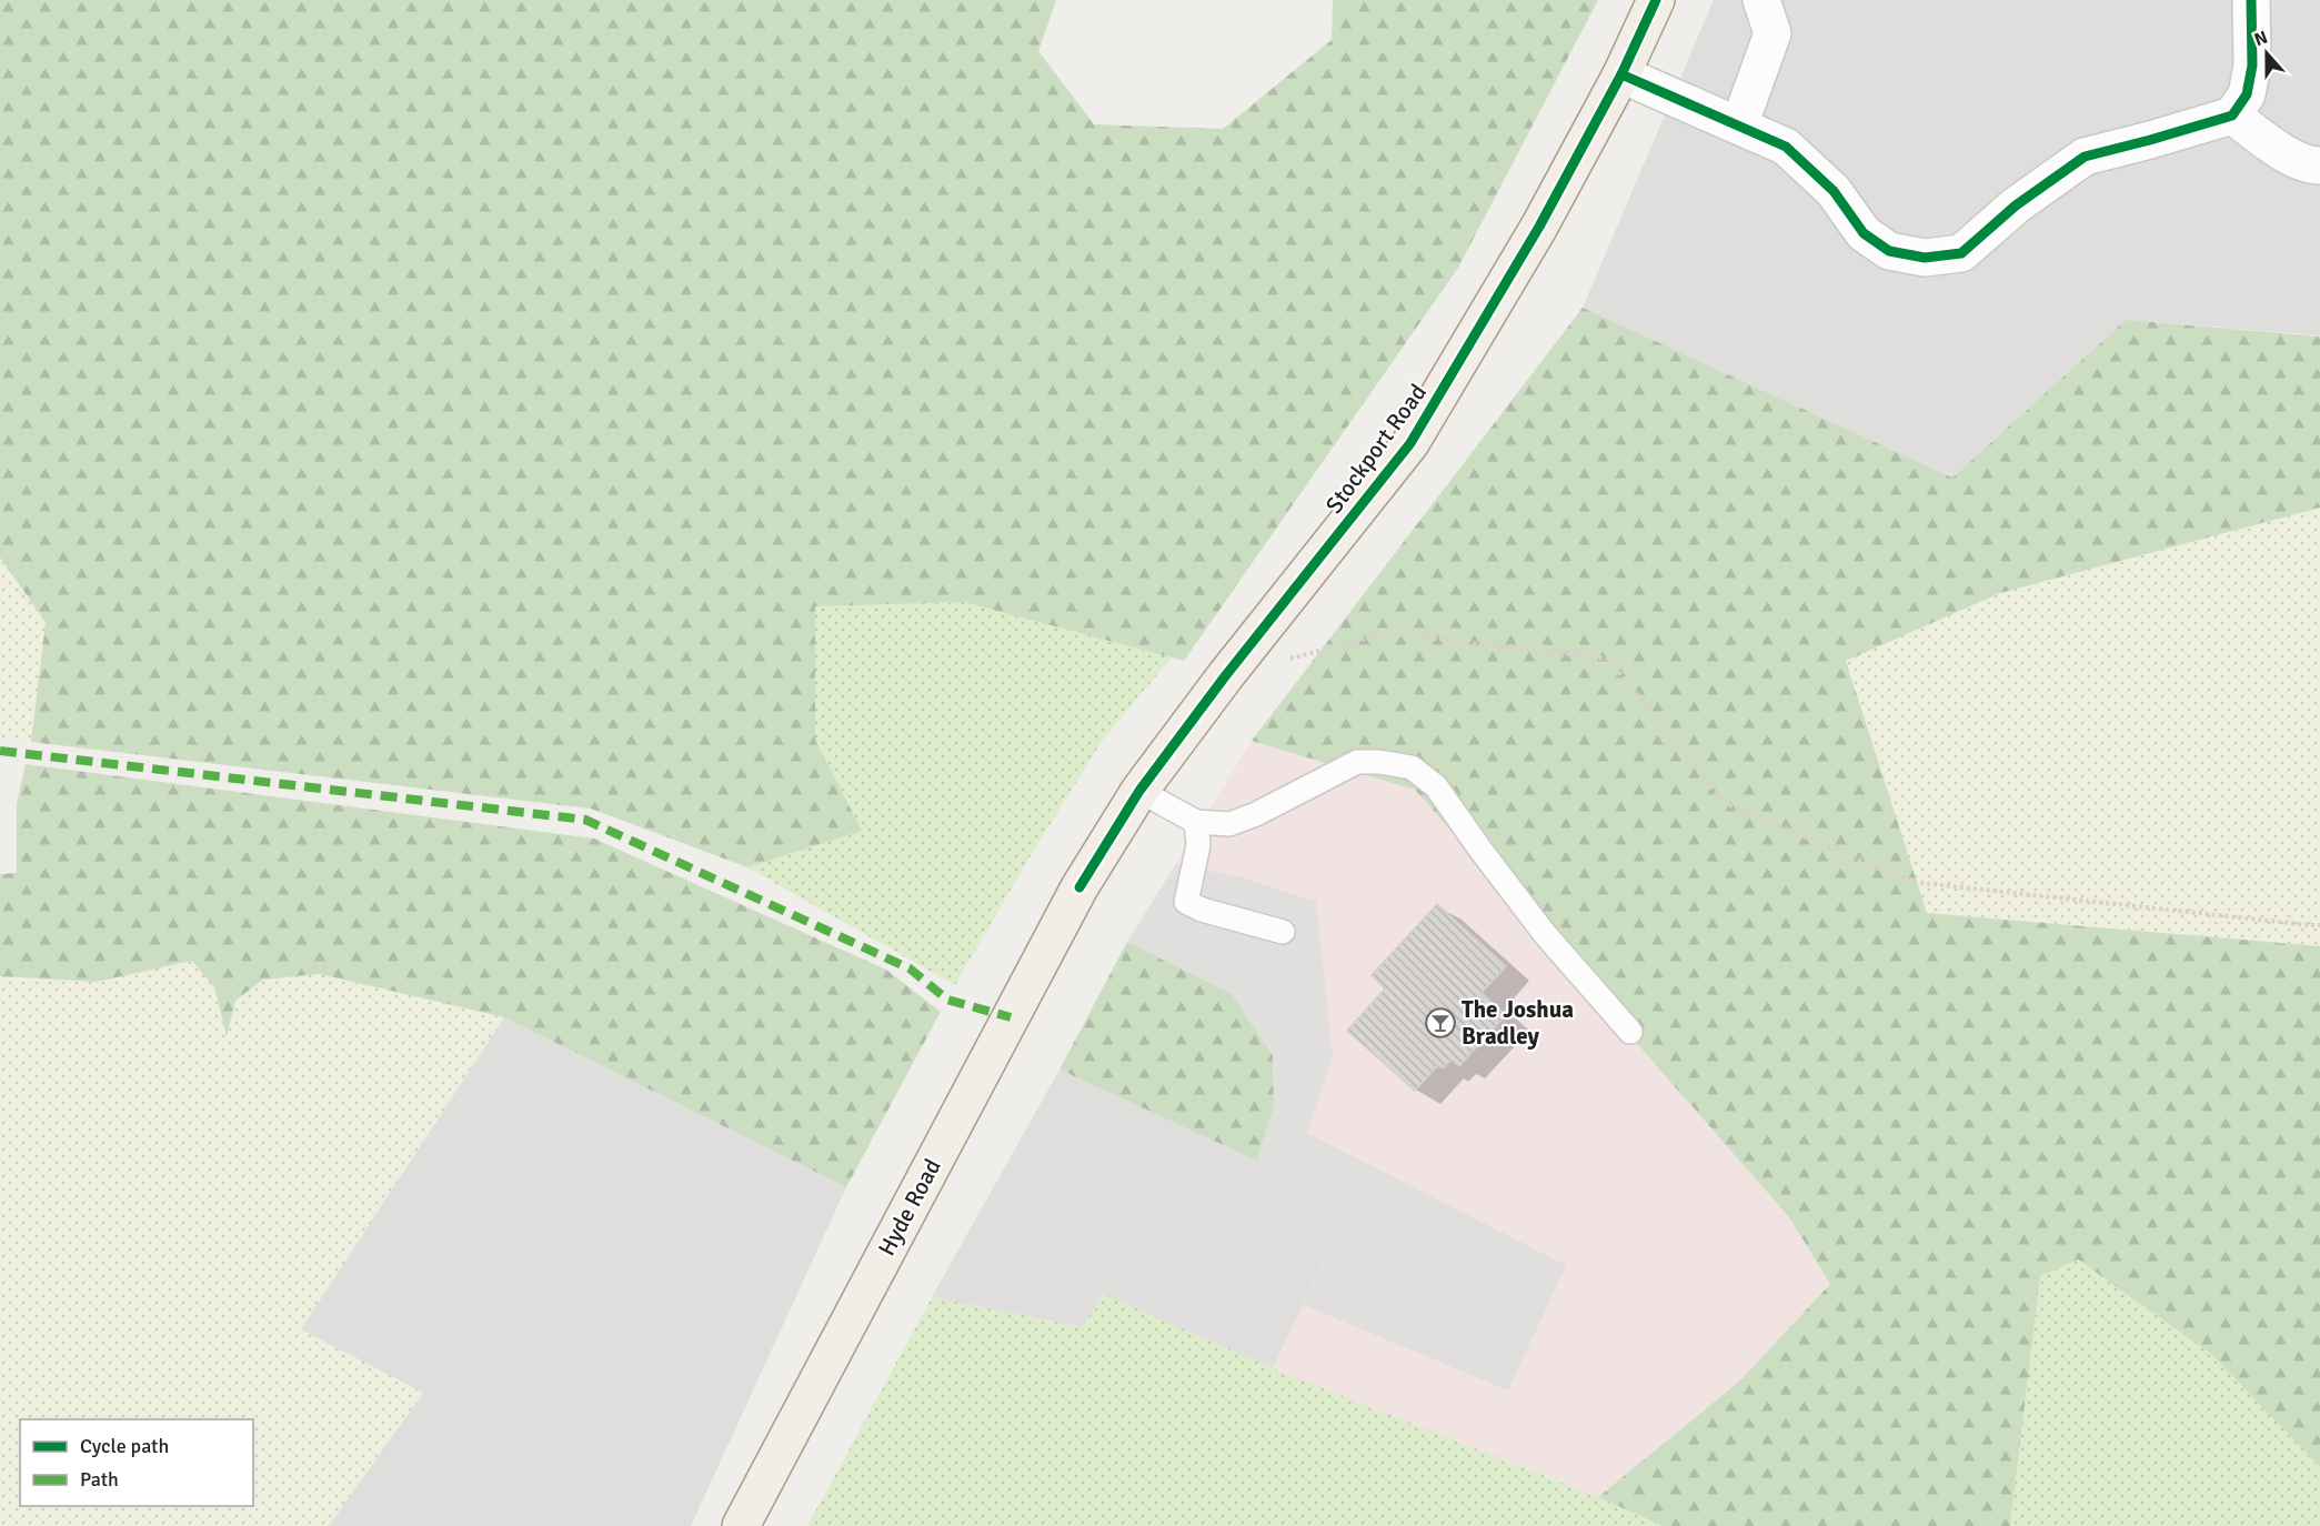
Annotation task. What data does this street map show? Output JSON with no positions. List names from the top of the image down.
{
  "streets": {
    "main road": ["Stockport Road", "Hyde Road"]
  },
  "crossings": [
    ["Stockport Road", "Hyde Road"]
  ],
  "places": {
    "bar": ["The Joshua Bradley"]
  },
  "legend": ["Cycle path", "Path"],
  "north": "top"
}
